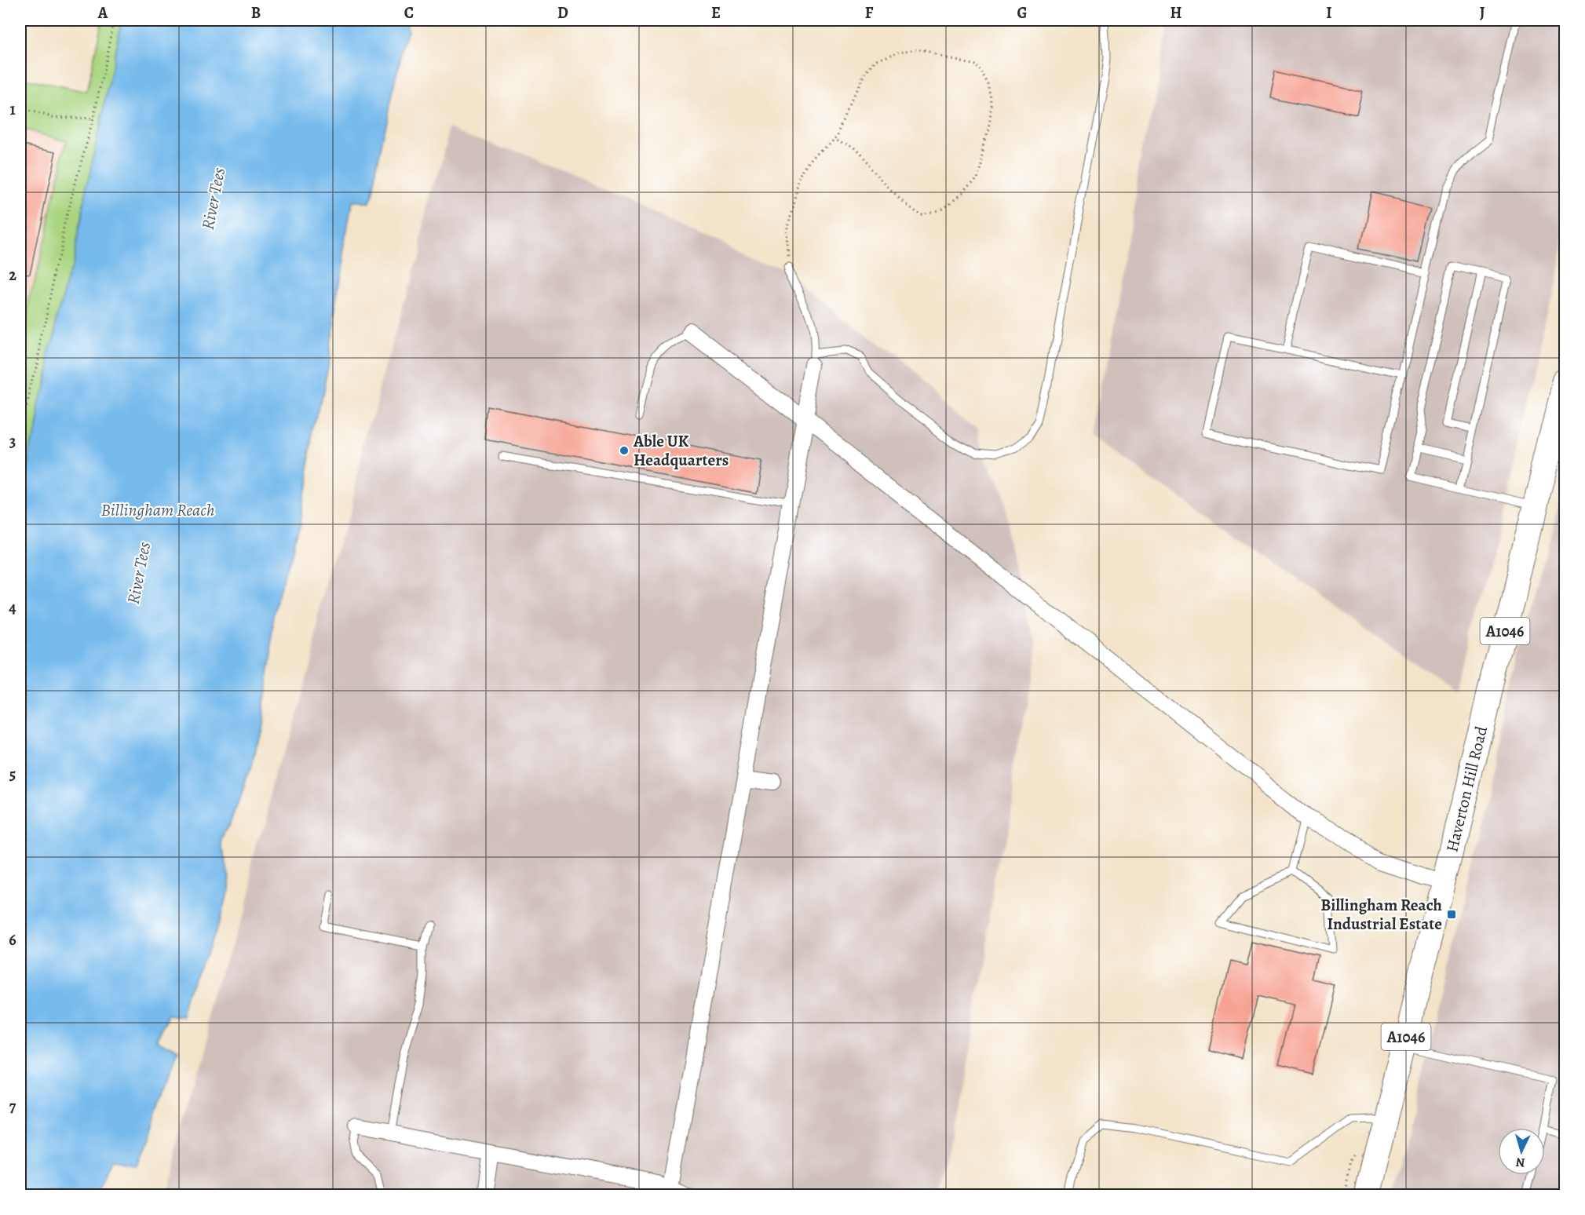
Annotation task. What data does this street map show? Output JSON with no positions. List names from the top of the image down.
{
  "streets": {
    "main road": ["A1046", "Haverton Hill Road"]
  },
  "water": ["River Tees", "Billingham Reach"],
  "places": {
    "other": ["Able UK Headquarters"],
    "transit": ["Billingham Reach Industrial Estate"]
  },
  "north": "bottom",
  "grid": {
    "columns": [
      "A",
      "B",
      "C",
      "D",
      "E",
      "F",
      "G",
      "H",
      "I",
      "J"
    ],
    "rows": [
      "1",
      "2",
      "3",
      "4",
      "5",
      "6",
      "7"
    ]
  }
}
